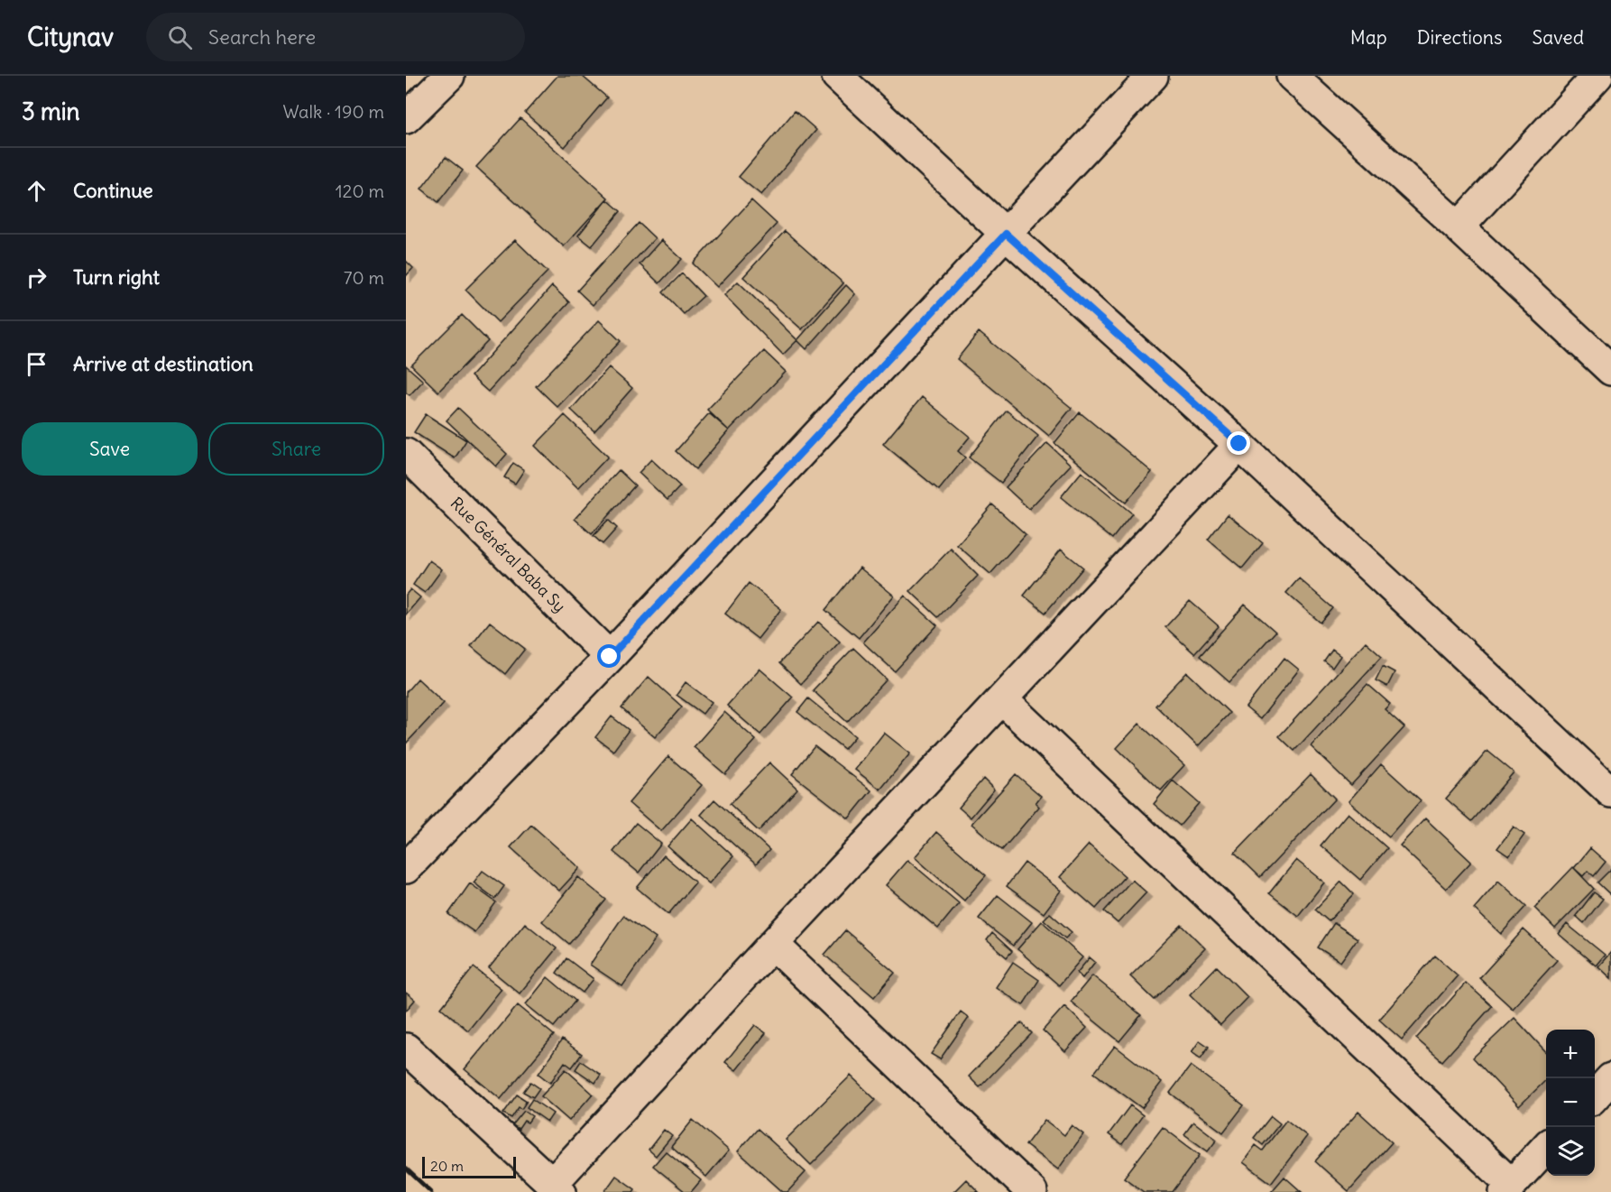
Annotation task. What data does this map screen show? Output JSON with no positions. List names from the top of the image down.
{
  "streets": {
    "street": ["Rue Général Baba Sy"]
  },
  "scale_bar": "20 m",
  "page": {
    "header": "Citynav",
    "search": "Search here",
    "nav": ["Map", "Directions", "Saved"],
    "heading": ["3 min", "Walk · 190 m"],
    "list": [
      ["Continue", "120 m"],
      ["Turn right", "70 m"],
      "Arrive at destination"
    ],
    "buttons": ["Save", "Share"],
    "map_buttons": ["+", "−"],
    "scale": "20 m"
  }
}
